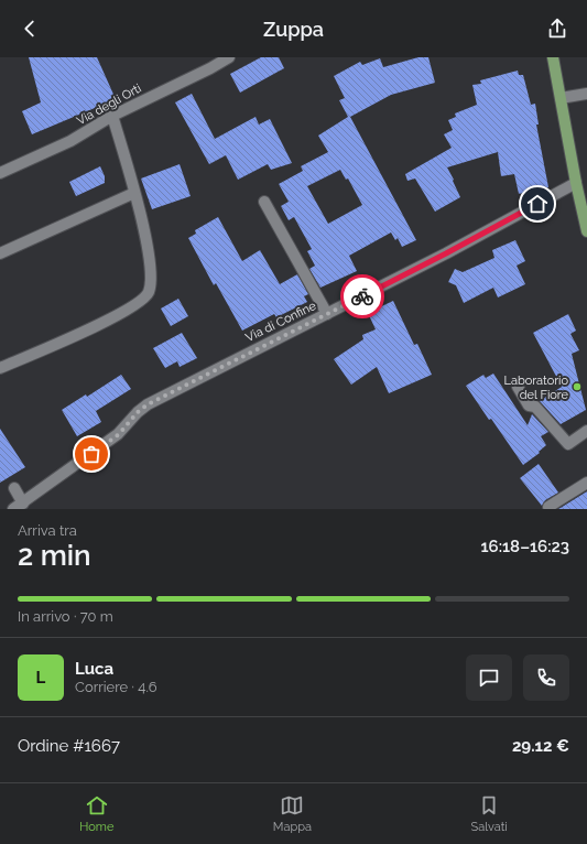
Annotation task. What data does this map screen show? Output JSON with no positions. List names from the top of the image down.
{
  "streets": {
    "street": ["Via degli Orti", "Via di Confine"]
  },
  "places": ["Laboratorio del Fiore"],
  "page": {
    "header": "Zuppa",
    "heading": ["2 min", "Arriva tra", "16:18–16:23"],
    "panel": [
      "Luca",
      "Corriere · 4.6",
      "Ordine #1667",
      "29.12 €"
    ],
    "bar": "In arrivo · 70 m",
    "round": "L",
    "tabs": ["Home", "Mappa", "Salvati"]
  }
}
